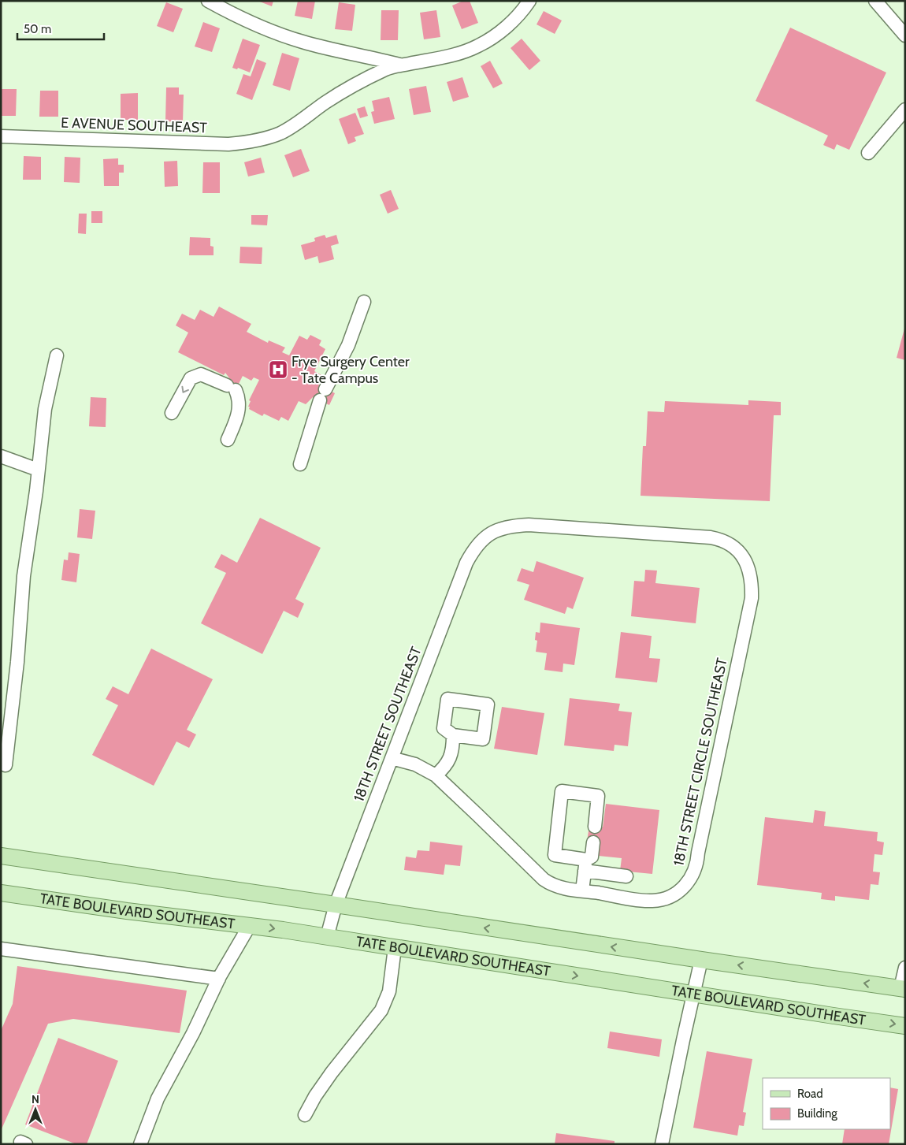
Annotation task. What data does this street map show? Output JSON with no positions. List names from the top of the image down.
{
  "streets": {
    "main road": ["TATE BOULEVARD SOUTHEAST"],
    "street": ["E AVENUE SOUTHEAST", "18TH STREET SOUTHEAST", "18TH STREET CIRCLE SOUTHEAST"]
  },
  "crossings": [
    ["18TH STREET SOUTHEAST", "18TH STREET CIRCLE SOUTHEAST"],
    ["18TH STREET SOUTHEAST", "TATE BOULEVARD SOUTHEAST"]
  ],
  "places": {
    "hospital": ["Frye Surgery Center - Tate Campus"]
  },
  "legend": ["Road", "Building"],
  "scale_bar": "50 m",
  "north": "top"
}
